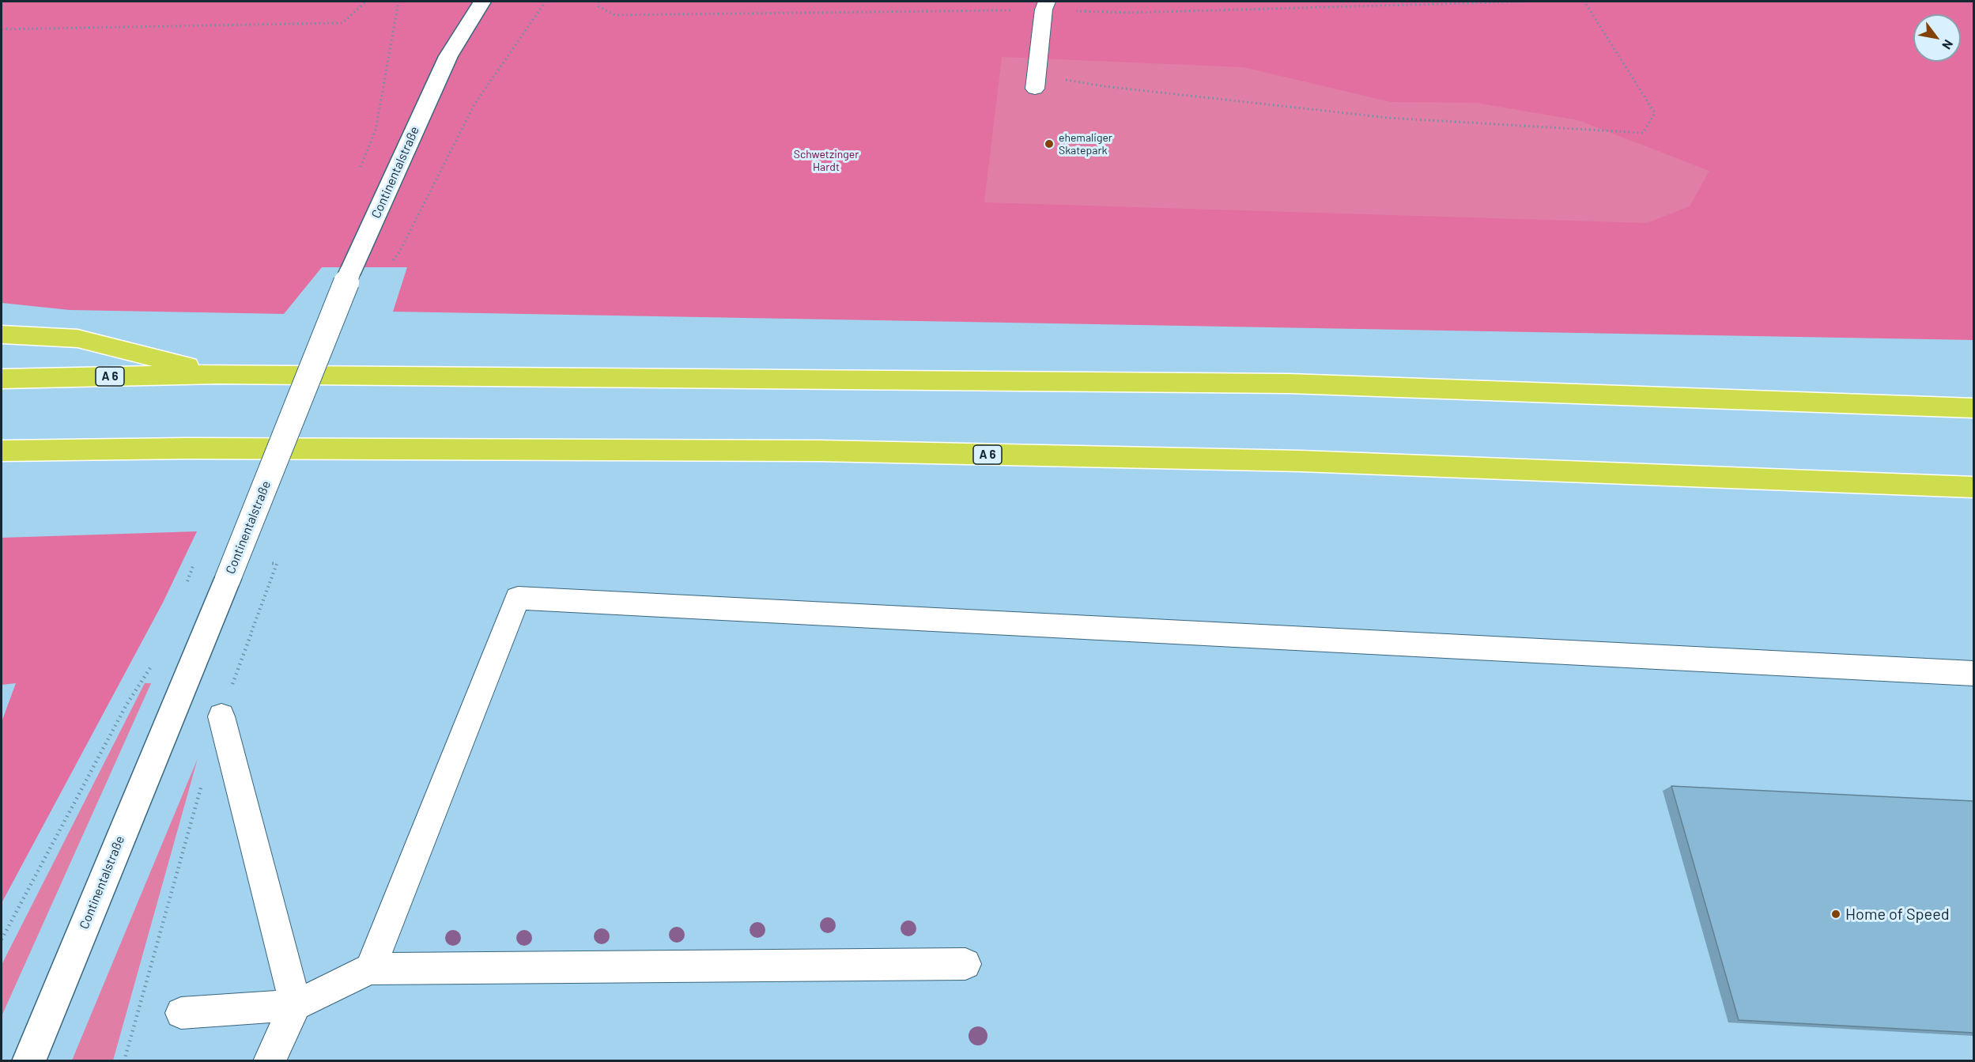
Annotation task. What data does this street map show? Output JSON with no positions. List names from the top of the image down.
{
  "streets": {
    "highway": ["A 6"],
    "street": ["Continentalstraße"]
  },
  "parks": ["Schwetzinger Hardt"],
  "places": ["ehemaliger Skatepark", "Home of Speed"],
  "north": "bottom right"
}
